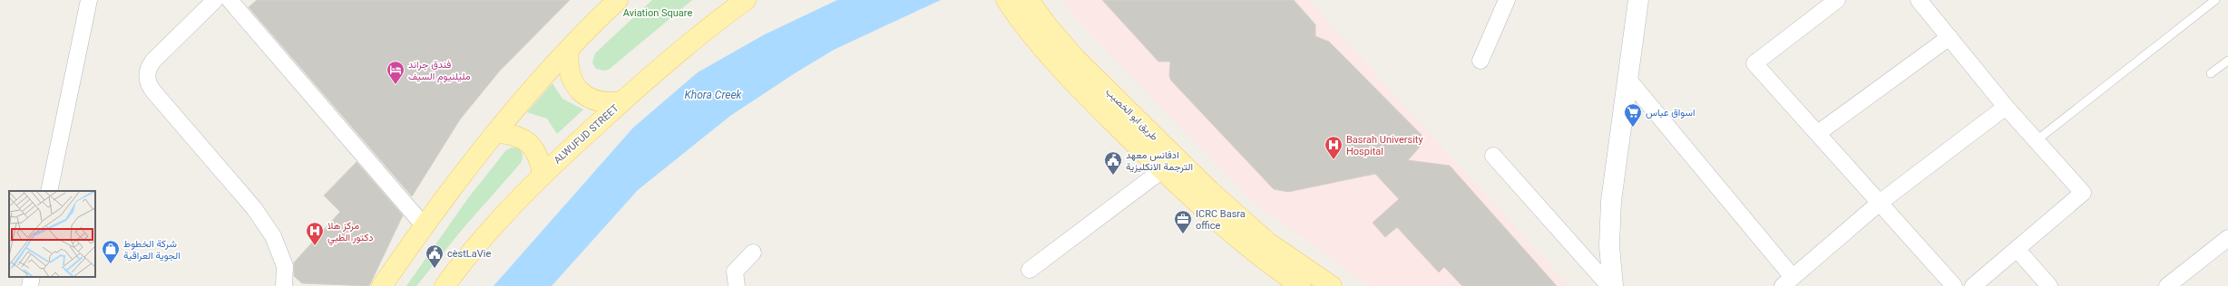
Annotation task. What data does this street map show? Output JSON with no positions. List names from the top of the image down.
{
  "streets": {
    "main road": ["طريق ابو الخصيب", "ALWUFUD STREET"]
  },
  "water": ["Khora Creek"],
  "parks": ["Aviation Square"],
  "places": {
    "hotel": ["فندق جراند مليلنيوم السيف"],
    "supermarket": ["اسواق عباس"],
    "hospital": ["Basrah University Hospital", "مركز هلا دكتور الطبي"],
    "public building": ["ادفانس معهد الترجمة الانكليزية", "cèstLaVie"],
    "office": ["ICRC Basra office"],
    "shop": ["شركة الخطوط الجوية العراقية"]
  }
}
